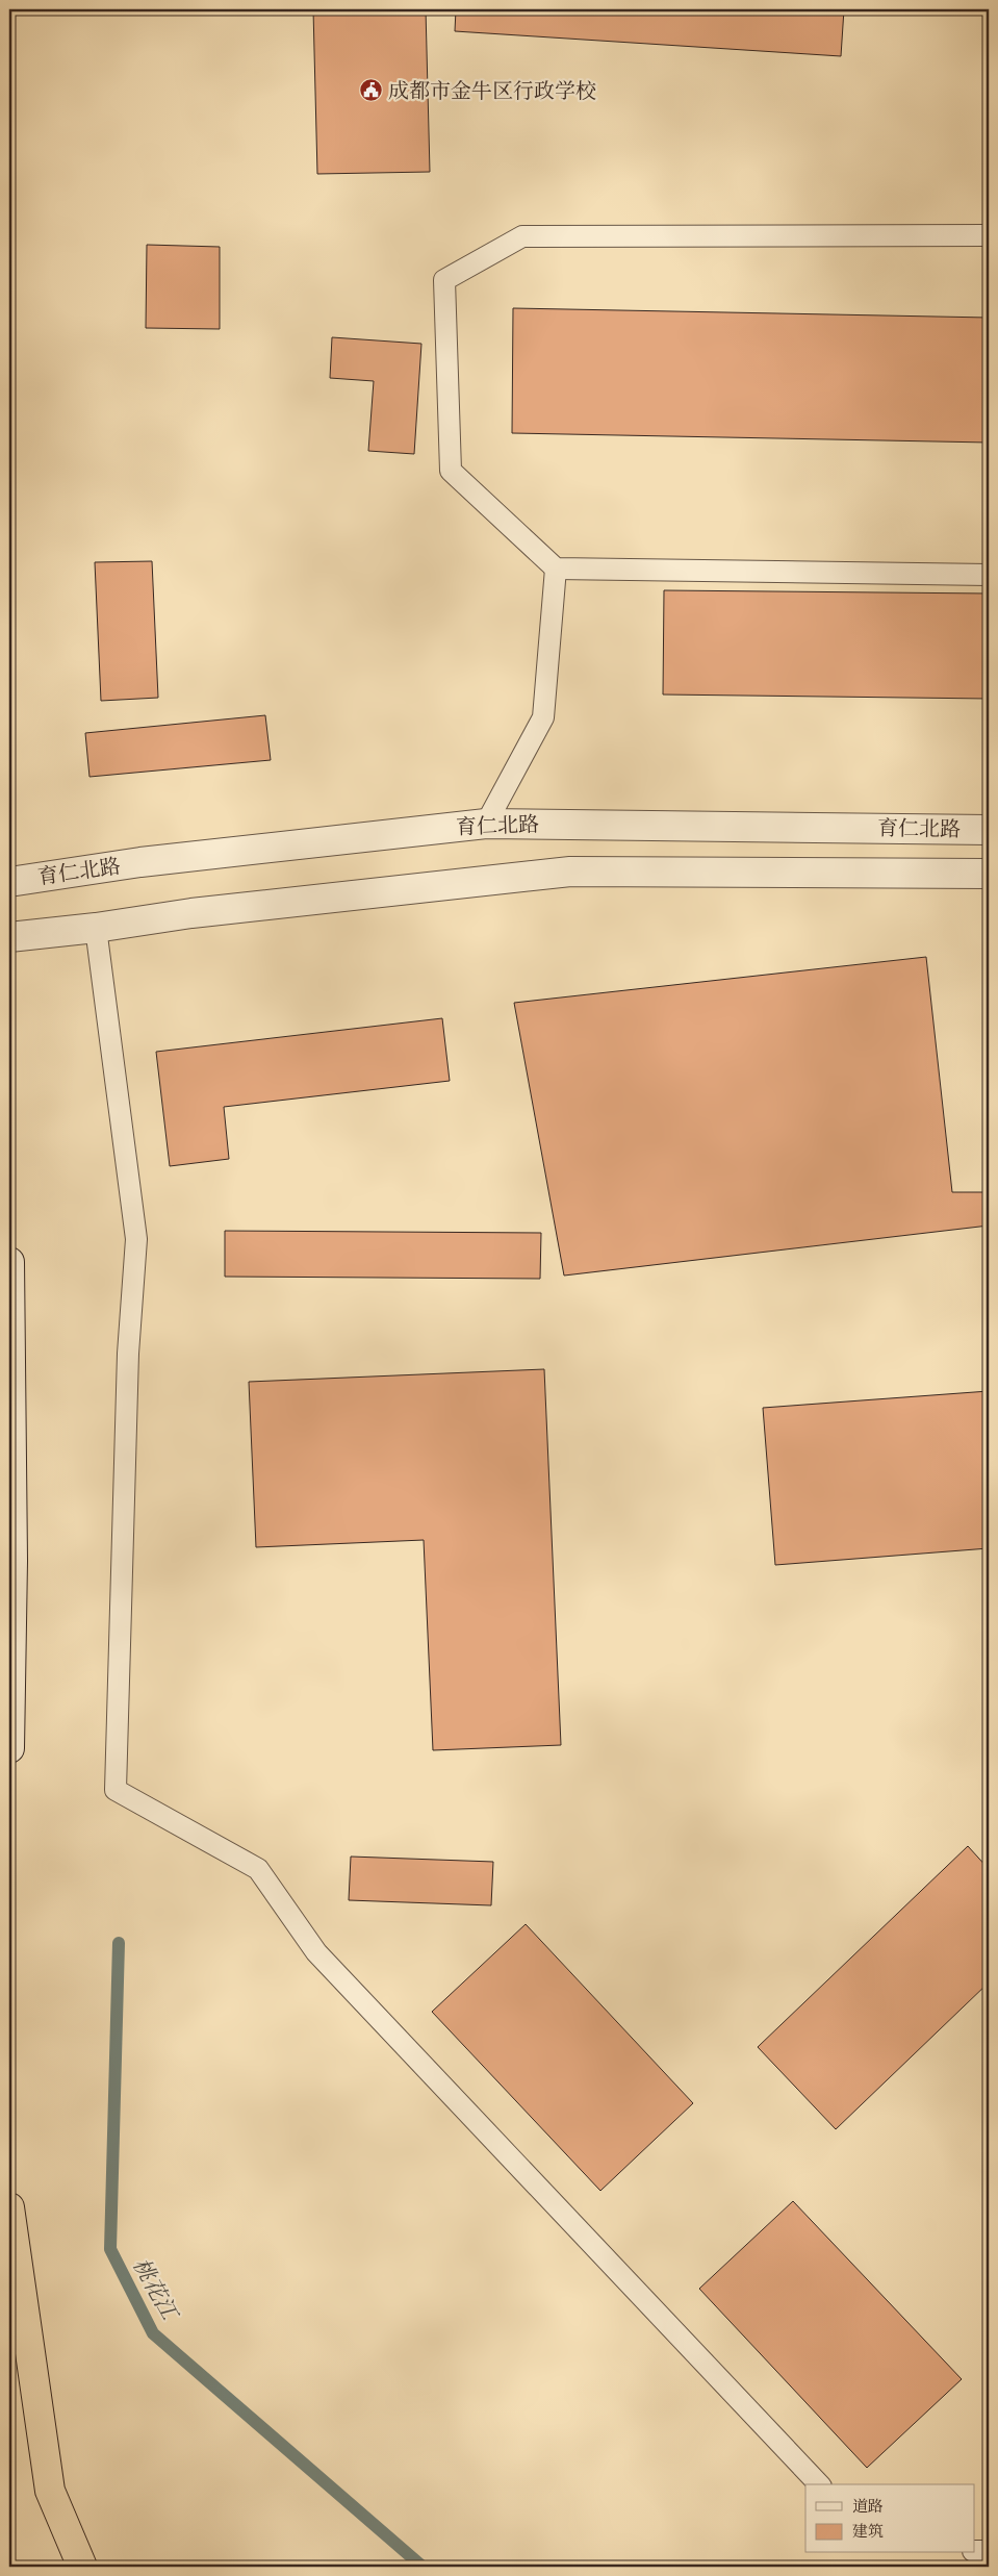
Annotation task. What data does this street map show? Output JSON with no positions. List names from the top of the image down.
{
  "streets": {
    "street": ["育仁北路"]
  },
  "water": ["桃花江"],
  "places": {
    "public building": ["成都市金牛区行政学校"]
  },
  "legend": ["道路", "建筑"]
}
